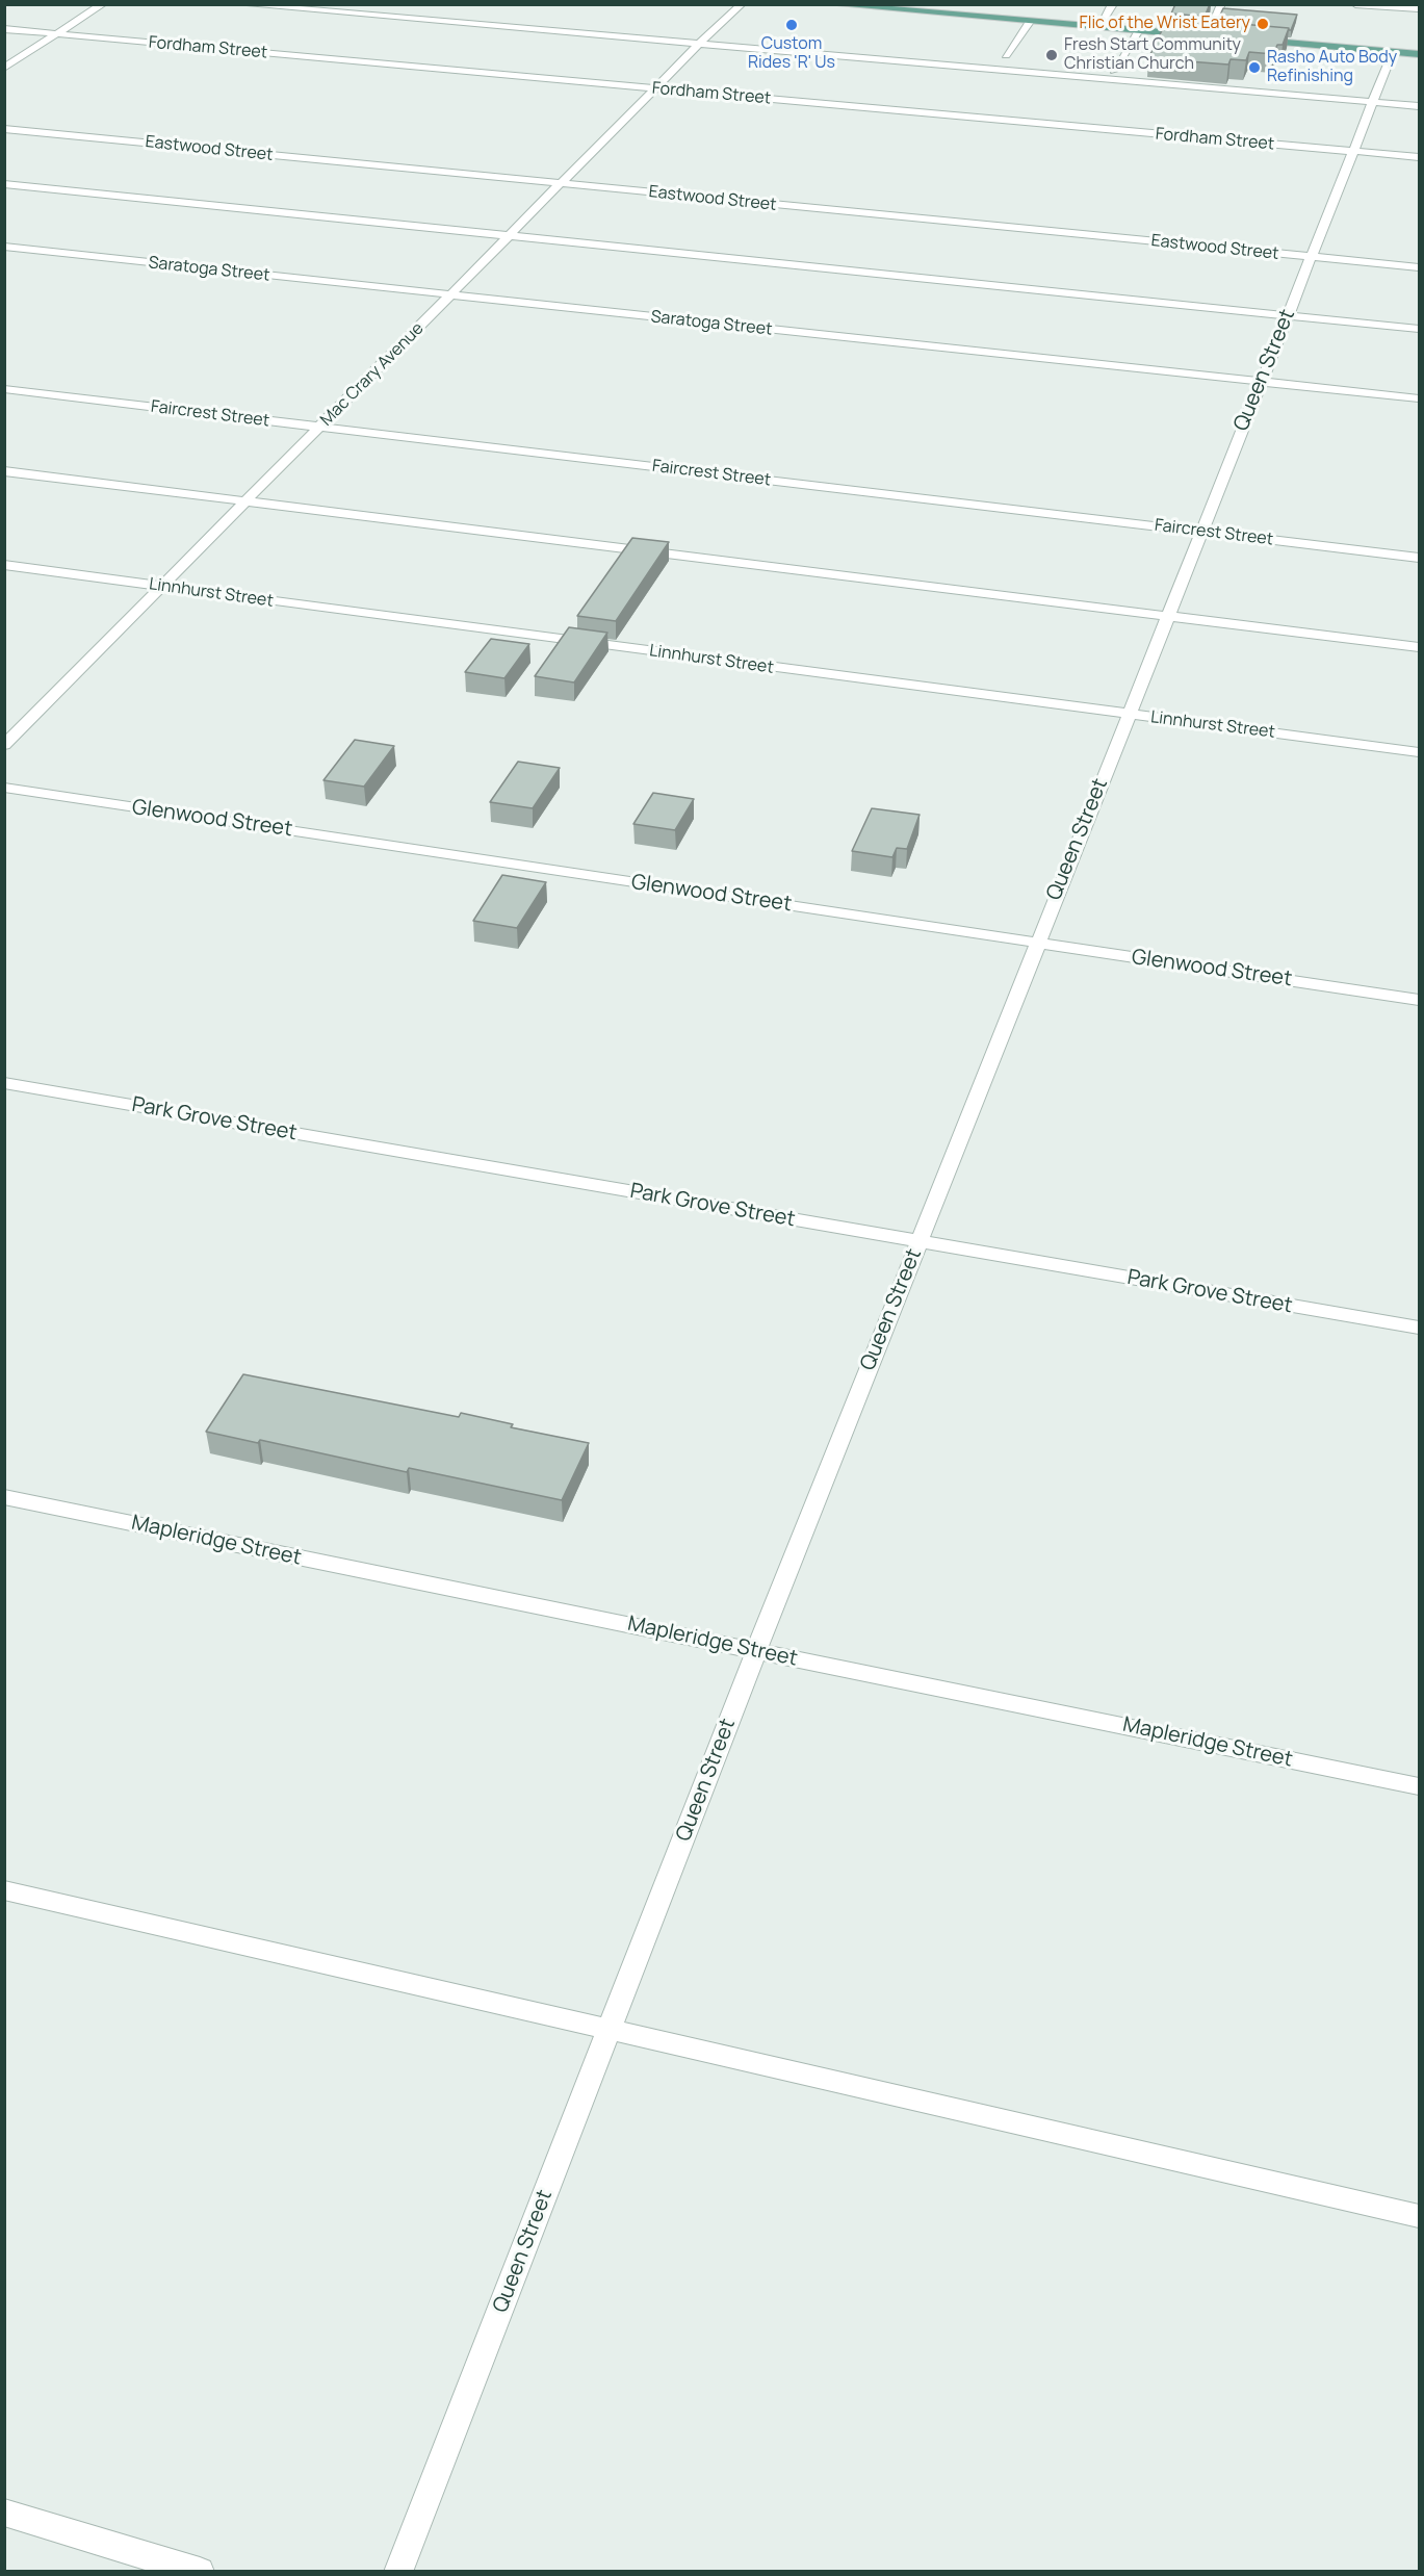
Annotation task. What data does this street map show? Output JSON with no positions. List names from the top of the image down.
{
  "streets": {
    "street": [
      "Fordham Street",
      "Eastwood Street",
      "Saratoga Street",
      "Queen Street",
      "Mac Crary Avenue",
      "Faircrest Street",
      "Linnhurst Street",
      "Glenwood Street",
      "Park Grove Street",
      "Mapleridge Street"
    ]
  },
  "crossings": [
    ["Fordham Street", "Queen Street"],
    ["Fordham Street", "Mac Crary Avenue"],
    ["Eastwood Street", "Queen Street"],
    ["Eastwood Street", "Mac Crary Avenue"],
    ["Saratoga Street", "Queen Street"],
    ["Saratoga Street", "Mac Crary Avenue"],
    ["Queen Street", "Faircrest Street"],
    ["Queen Street", "Linnhurst Street"],
    ["Queen Street", "Glenwood Street"],
    ["Queen Street", "Park Grove Street"],
    ["Queen Street", "Mapleridge Street"],
    ["Mac Crary Avenue", "Faircrest Street"],
    ["Mac Crary Avenue", "Linnhurst Street"]
  ],
  "places": [
    "Flic of the Wrist Eatery",
    "Custom Rides 'R' Us",
    "Fresh Start Community Christian Church",
    "Rasho Auto Body Refinishing"
  ]
}
